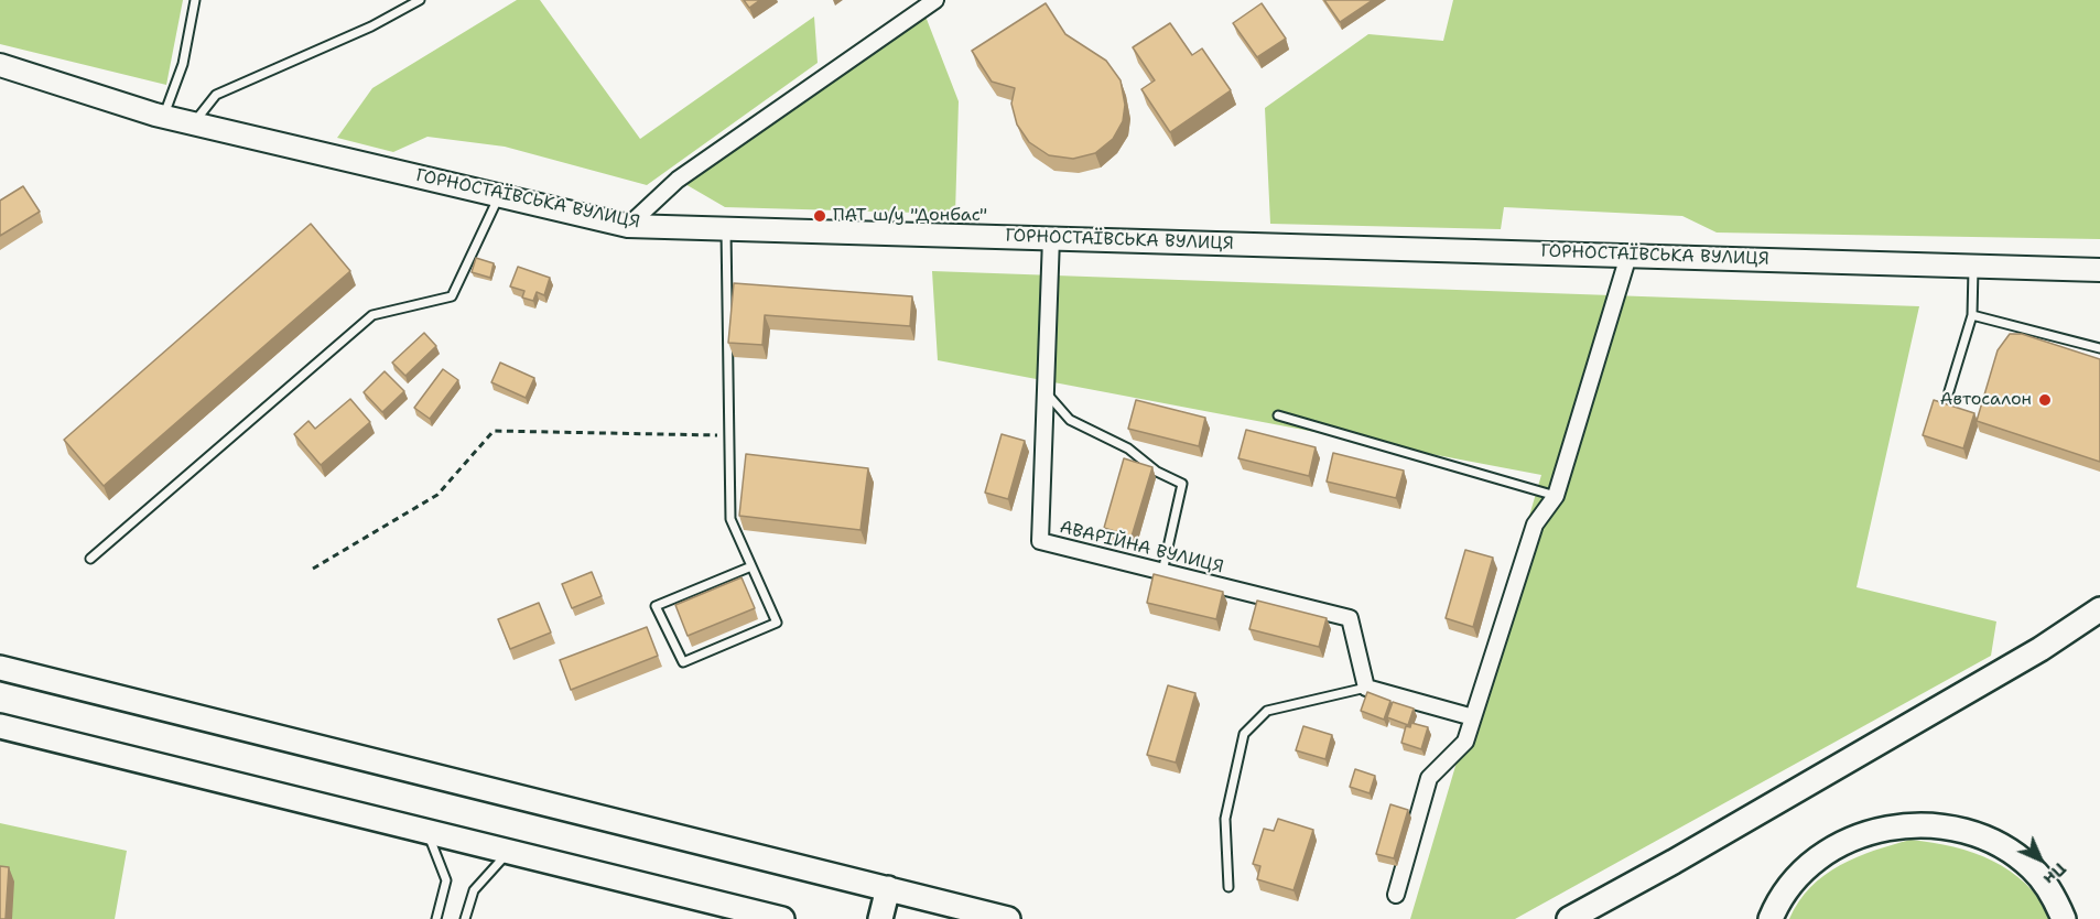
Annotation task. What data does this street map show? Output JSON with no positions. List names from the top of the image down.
{
  "streets": {
    "main road": ["ГОРНОСТАЇВСЬКА ВУЛИЦЯ"],
    "street": ["АВАРІЙНА ВУЛИЦЯ"]
  },
  "crossings": [
    ["ГОРНОСТАЇВСЬКА ВУЛИЦЯ", "АВАРІЙНА ВУЛИЦЯ"]
  ],
  "places": ["ПАТ ш/у \"Донбас\"", "Автосалон"],
  "north": "bottom right"
}
